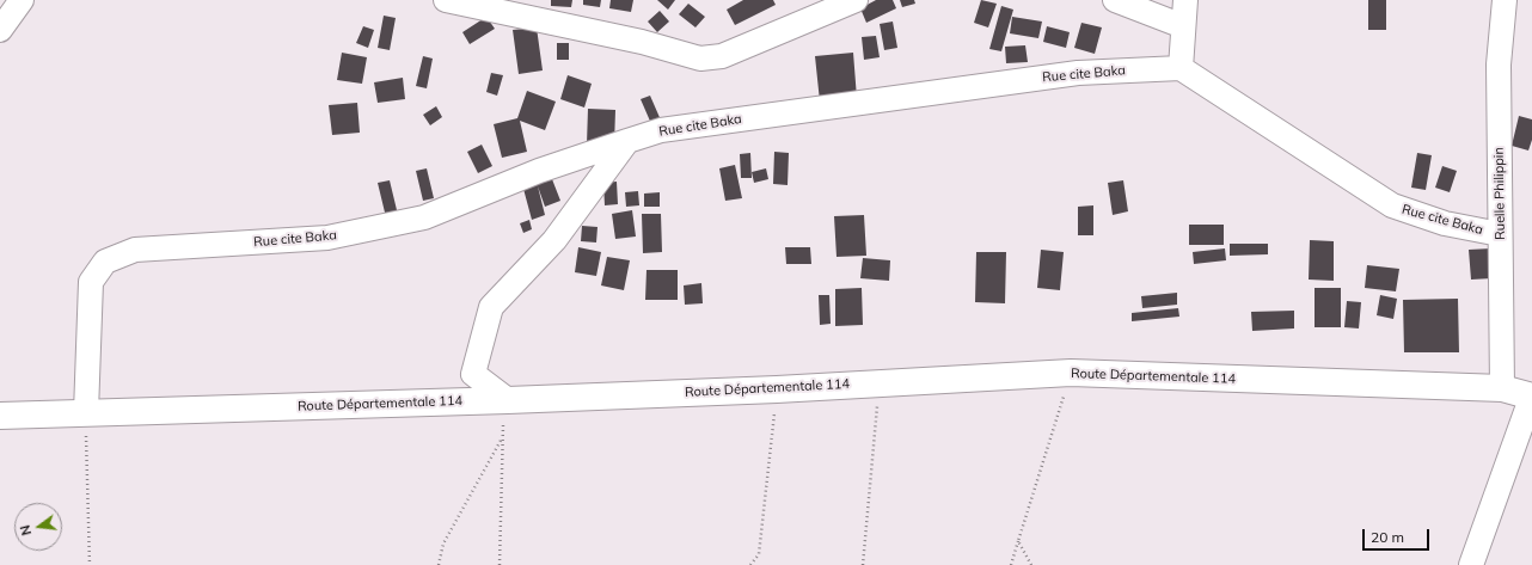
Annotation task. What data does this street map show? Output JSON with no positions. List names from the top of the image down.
{
  "streets": {
    "main road": ["Route Départementale 114"],
    "street": ["Rue cite Baka", "Ruelle Philippin"]
  },
  "crossings": [
    ["Rue cite Baka", "Ruelle Philippin"],
    ["Rue cite Baka", "Route Départementale 114"],
    ["Ruelle Philippin", "Route Départementale 114"]
  ],
  "scale_bar": "20 m",
  "north": "left"
}
